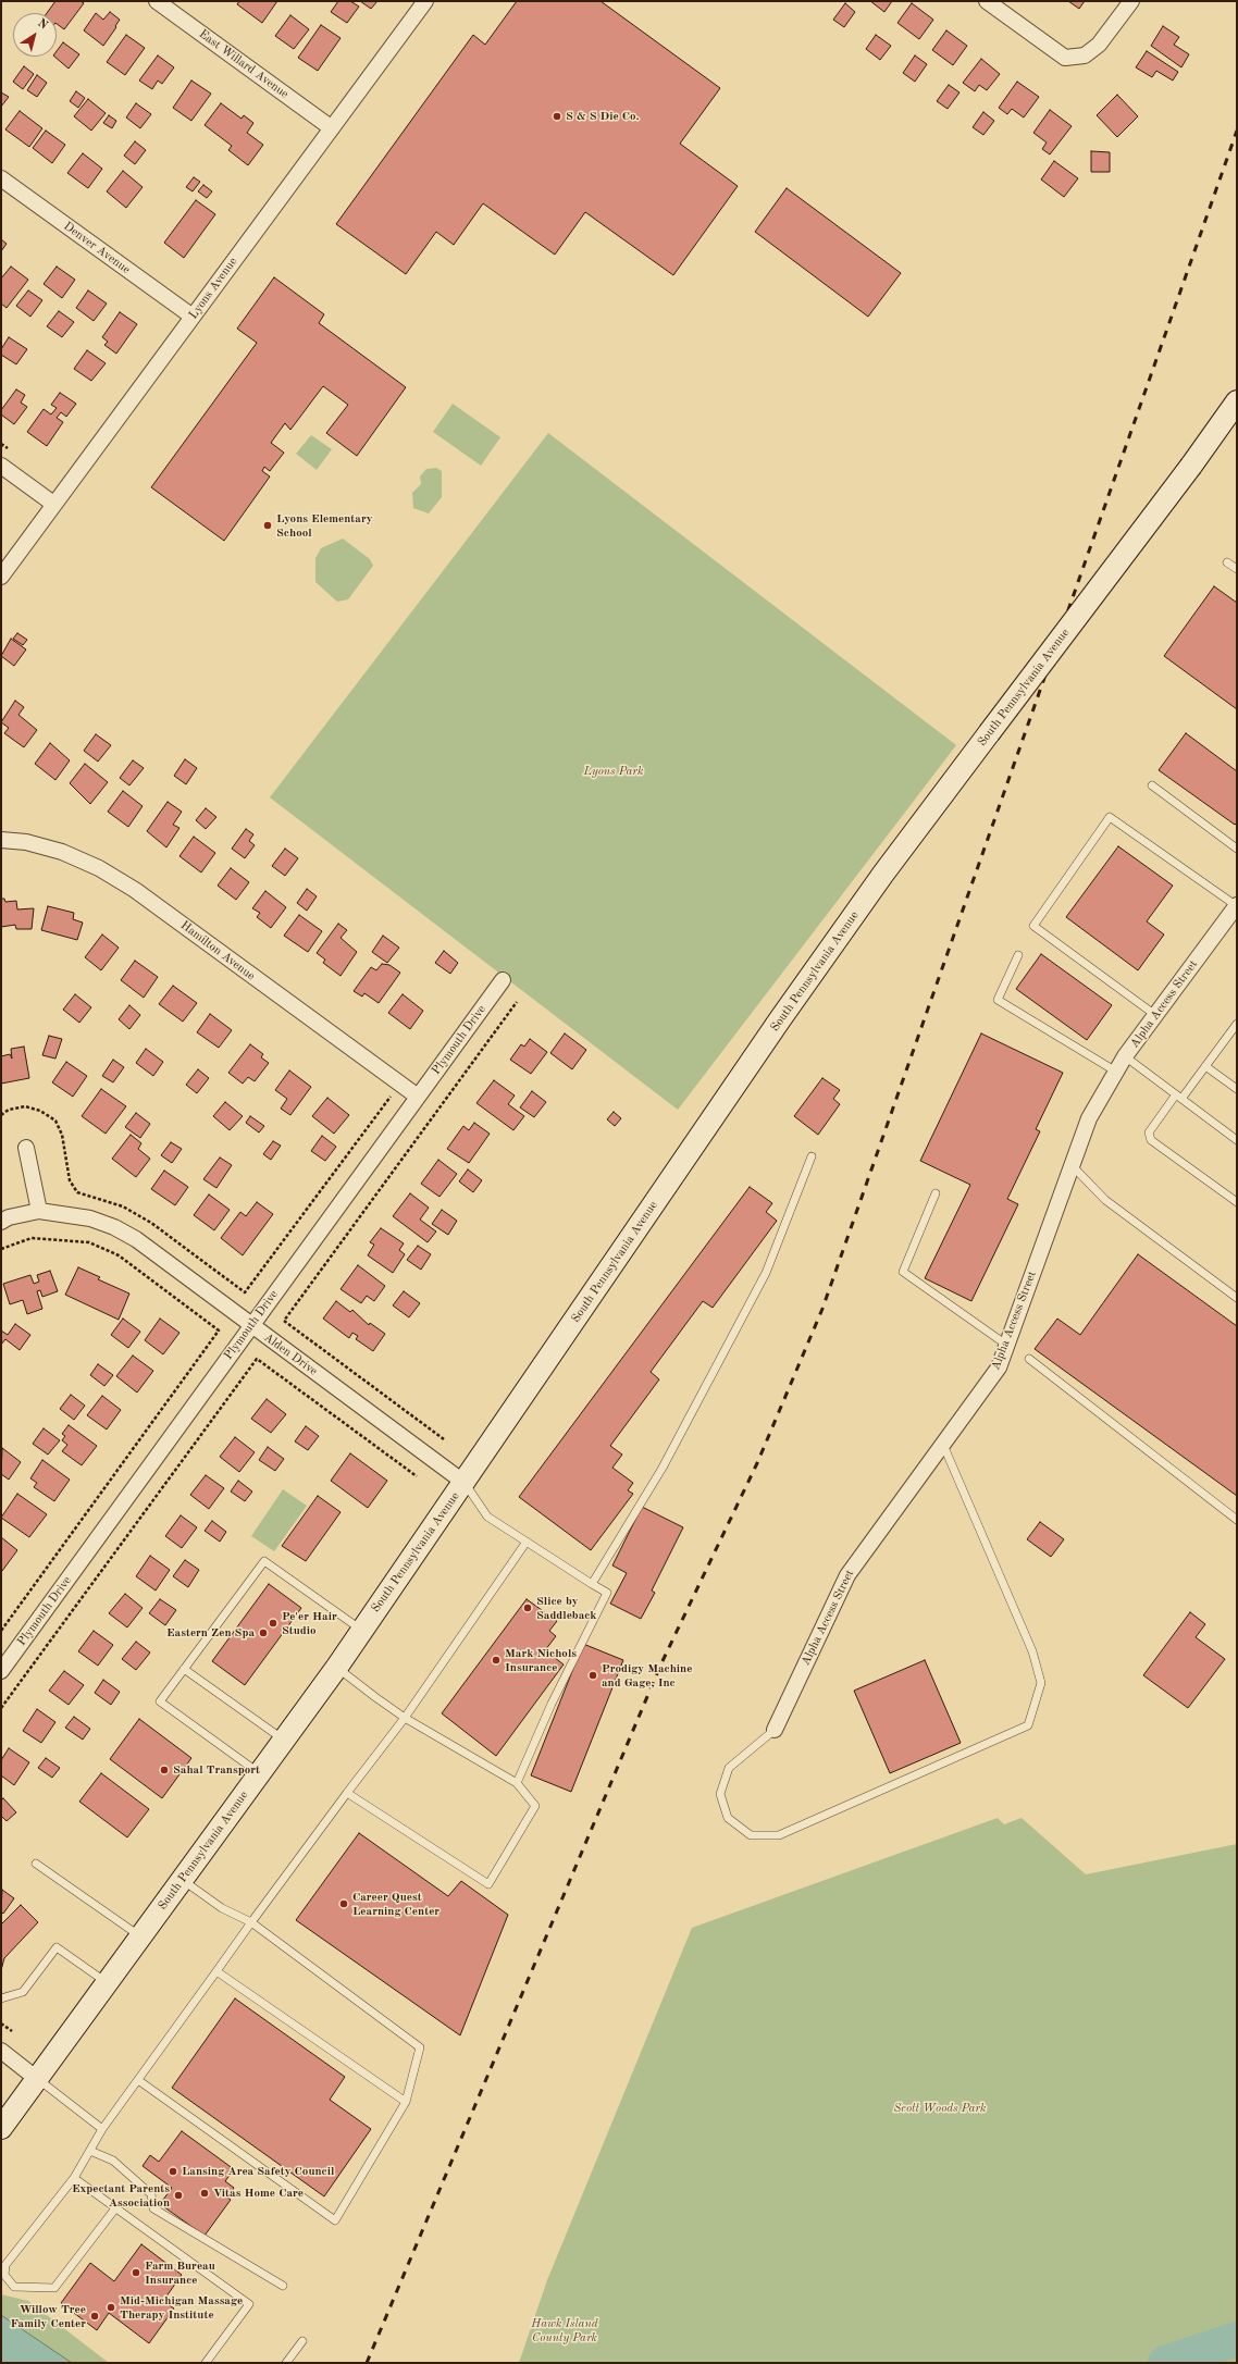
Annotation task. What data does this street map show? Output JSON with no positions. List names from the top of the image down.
{
  "streets": {
    "main road": ["South Pennsylvania Avenue"],
    "street": [
      "East Willard Avenue",
      "Denver Avenue",
      "Lyons Avenue",
      "Hamilton Avenue",
      "Alpha Access Street",
      "Plymouth Drive",
      "Alden Drive"
    ]
  },
  "crossings": [
    ["East Willard Avenue", "Lyons Avenue"],
    ["Denver Avenue", "Lyons Avenue"],
    ["South Pennsylvania Avenue", "Alden Drive"],
    ["Hamilton Avenue", "Plymouth Drive"],
    ["Plymouth Drive", "Alden Drive"]
  ],
  "parks": ["Lyons Park", "Scott Woods Park", "Hawk Island County Park"],
  "places": [
    "S & S Die Co.",
    "Lyons Elementary School",
    "Slice by Saddleback",
    "Pe'er Hair Studio",
    "Eastern Zen Spa",
    "Mark Nichols Insurance",
    "Prodigy Machine and Gage, Inc",
    "Sahal Transport",
    "Career Quest Learning Center",
    "Lansing Area Safety Council",
    "Vitas Home Care",
    "Expectant Parents Association",
    "Farm Bureau Insurance",
    "Mid-Michigan Massage Therapy Institute",
    "Willow Tree Family Center"
  ],
  "north": "top right"
}
